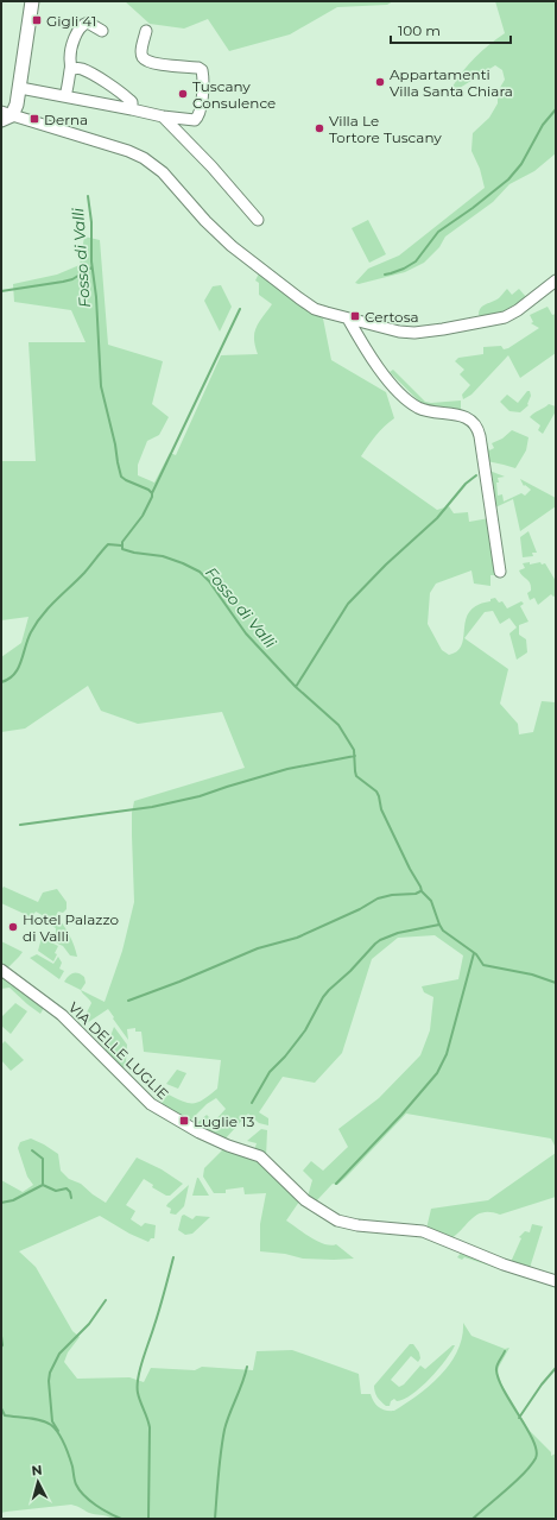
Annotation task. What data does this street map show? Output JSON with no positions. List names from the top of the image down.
{
  "streets": {
    "street": ["VIA DELLE LUGLIE"]
  },
  "water": ["Fosso di Valli"],
  "places": {
    "transit": [
      "Gigli 41",
      "Derna",
      "Certosa",
      "Luglie 13"
    ],
    "other": [
      "Appartamenti Villa Santa Chiara",
      "Tuscany Consulence",
      "Villa Le Tortore Tuscany",
      "Hotel Palazzo di Valli"
    ]
  },
  "scale_bar": "100 m",
  "north": "top"
}
